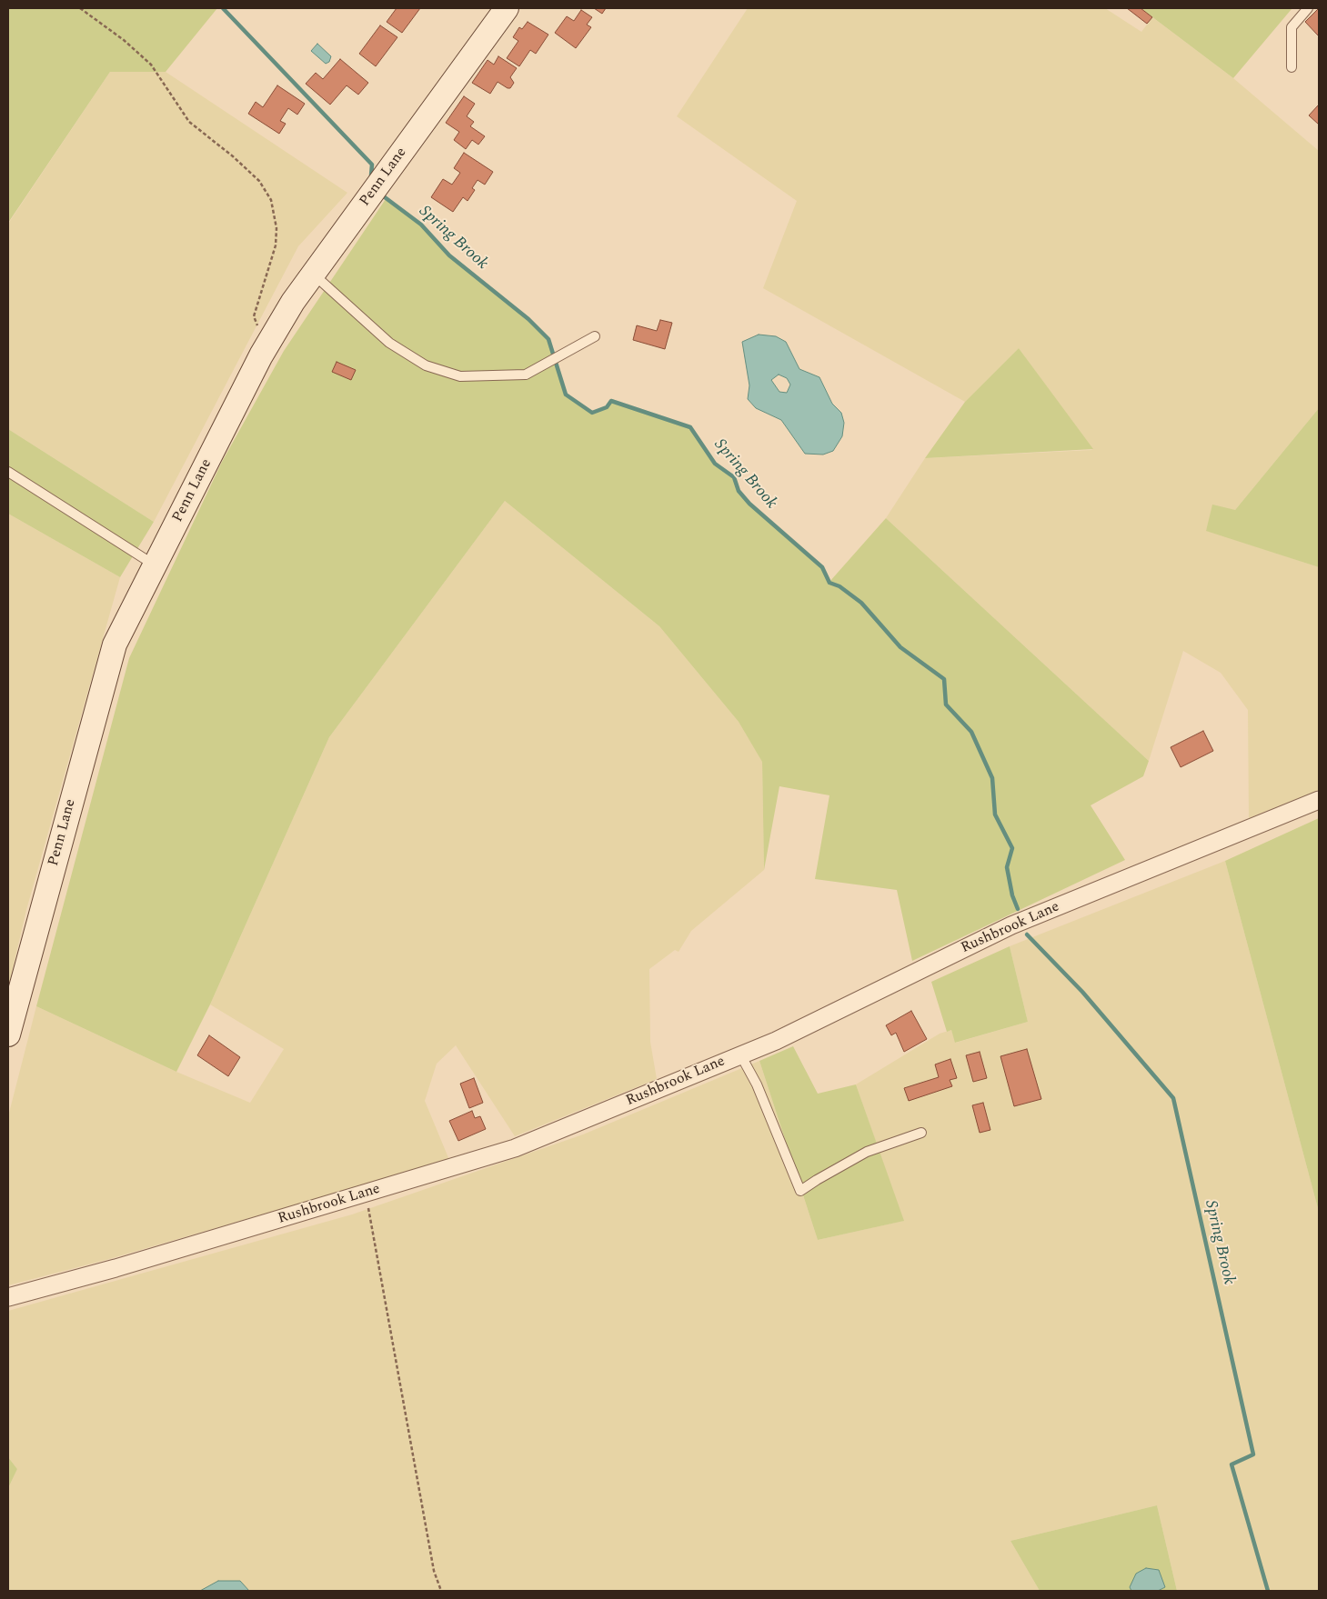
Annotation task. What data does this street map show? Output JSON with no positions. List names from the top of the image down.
{
  "streets": {
    "street": ["Penn Lane", "Rushbrook Lane"]
  },
  "water": ["Spring Brook"]
}
